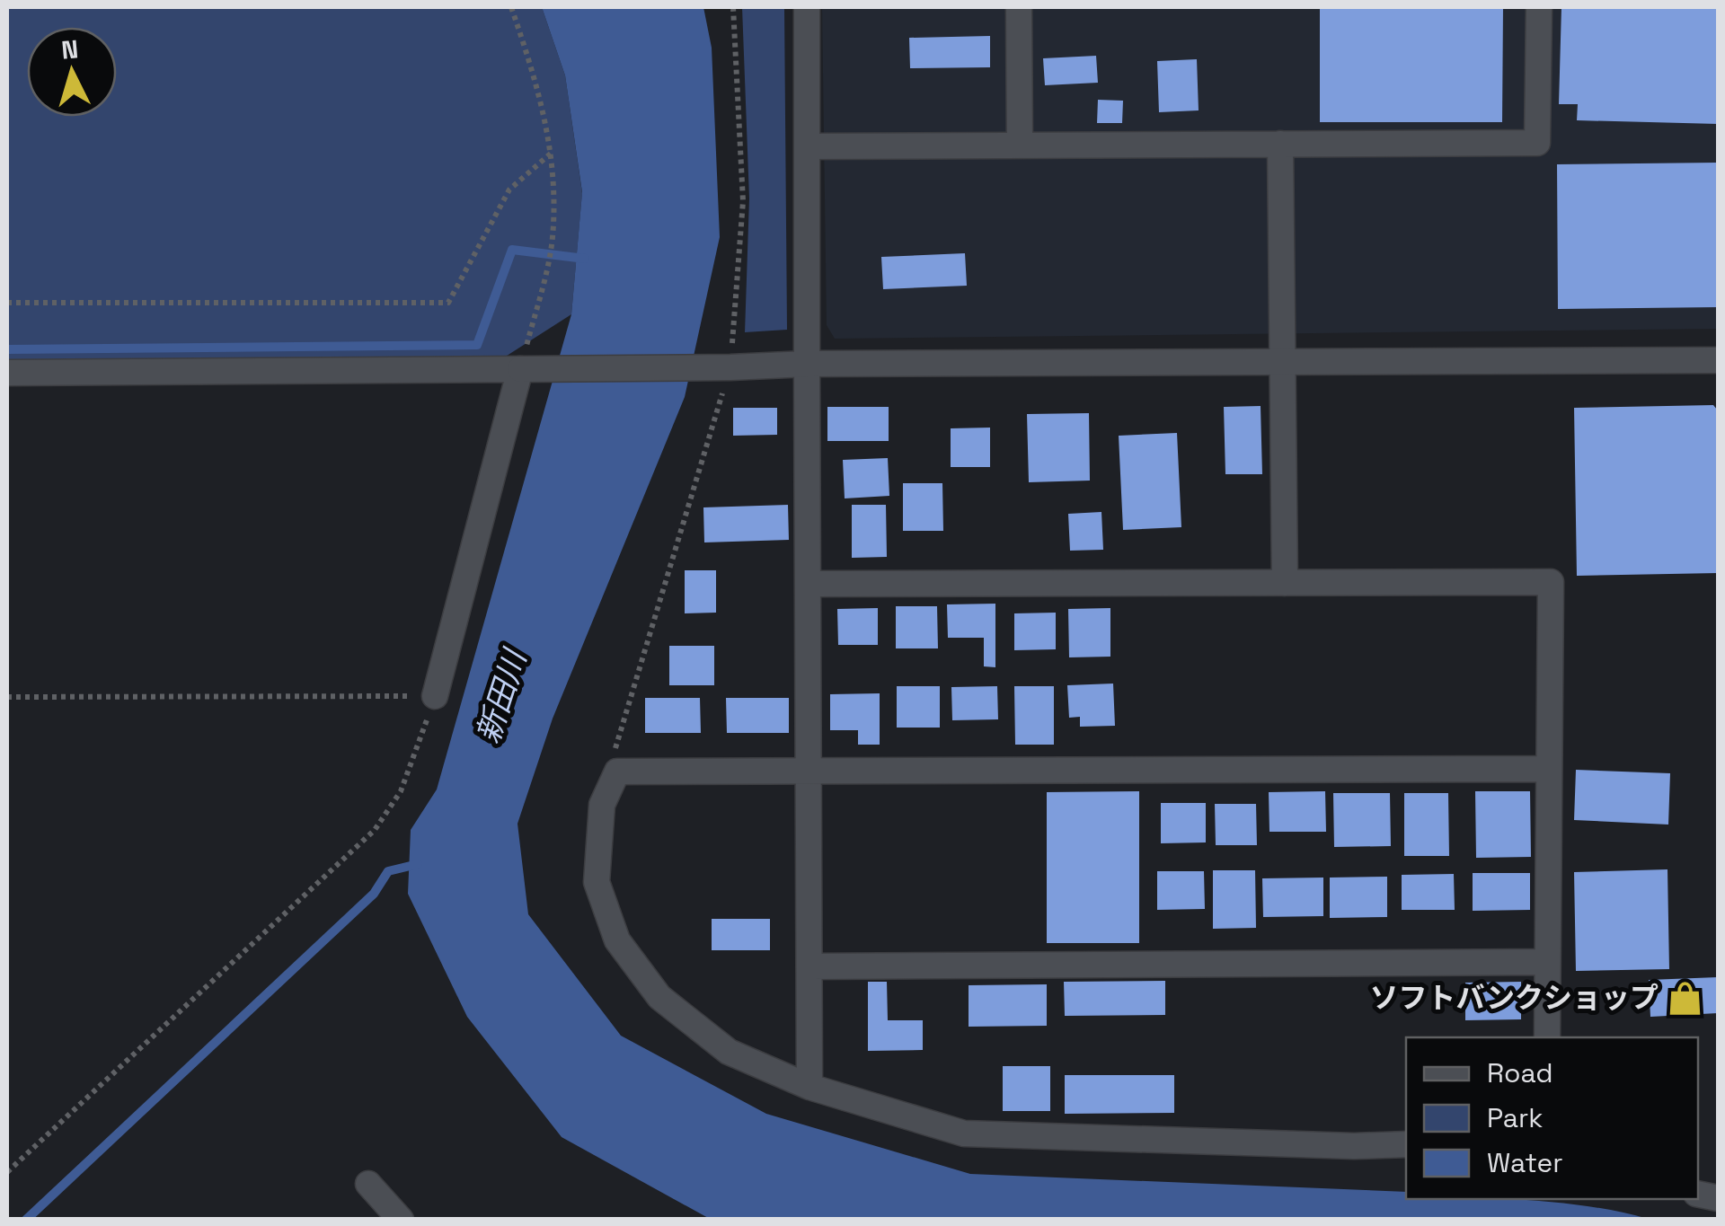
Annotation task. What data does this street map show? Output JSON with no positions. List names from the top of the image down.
{
  "water": ["新田川"],
  "places": {
    "shop": ["ソフトバンクショップ"]
  },
  "legend": ["Road", "Park", "Water"],
  "north": "top"
}
